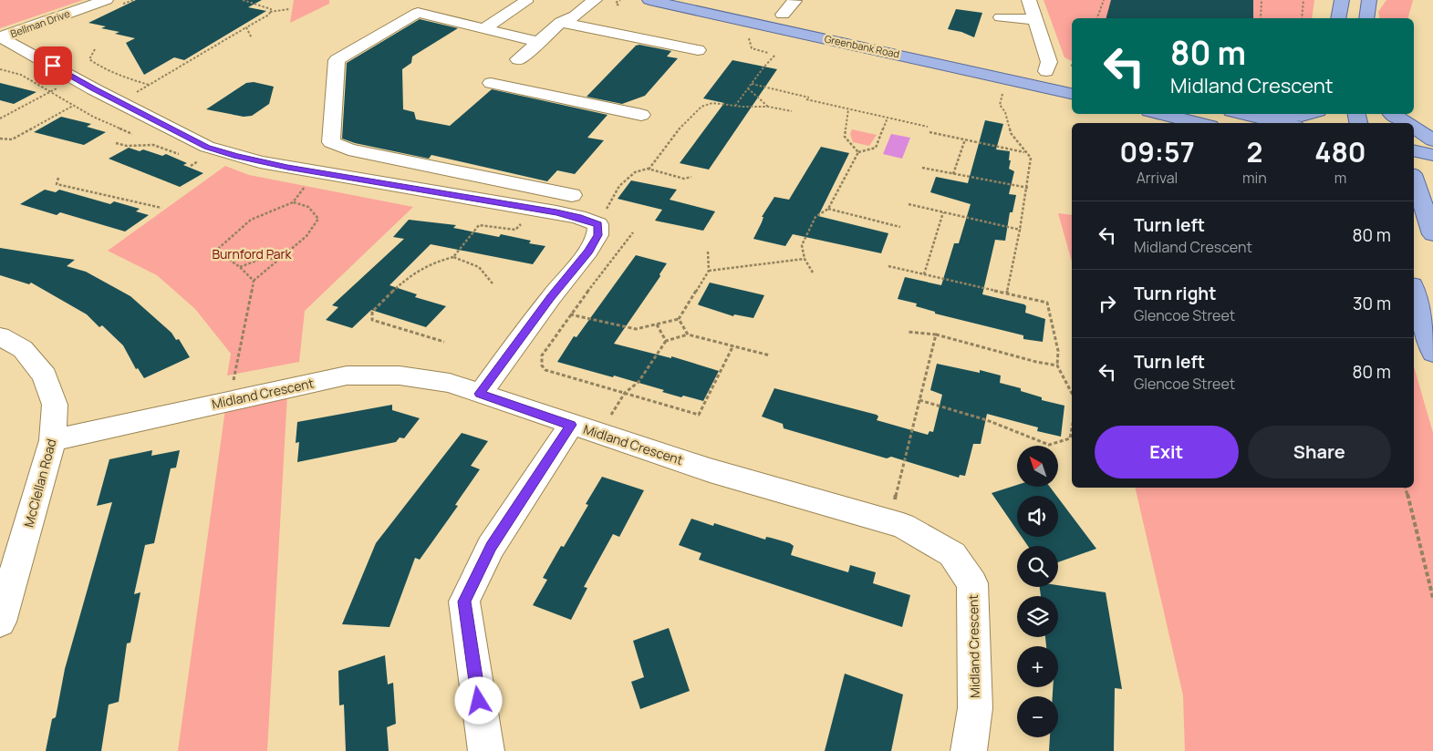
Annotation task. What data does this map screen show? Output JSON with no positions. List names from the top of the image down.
{
  "streets": {
    "main road": ["Greenbank Road"],
    "street": ["Bellman Drive", "Midland Crescent", "McClellan Road"]
  },
  "crossings": [
    ["Midland Crescent", "McClellan Road"]
  ],
  "parks": ["Burnford Park"],
  "north": "top left",
  "page": {
    "turn": ["80 m", "Midland Crescent"],
    "eta": [
      "09:57",
      "Arrival",
      "2",
      "min",
      "480",
      "m"
    ],
    "list": [
      {
        "name": "Turn left",
        "note": "Midland Crescent",
        "value": "80 m"
      },
      {
        "name": "Turn right",
        "note": "Glencoe Street",
        "value": "30 m"
      },
      {
        "name": "Turn left",
        "note": "Glencoe Street",
        "value": "80 m"
      }
    ],
    "buttons": ["Exit", "Share"],
    "map_buttons": ["+", "−"]
  }
}
